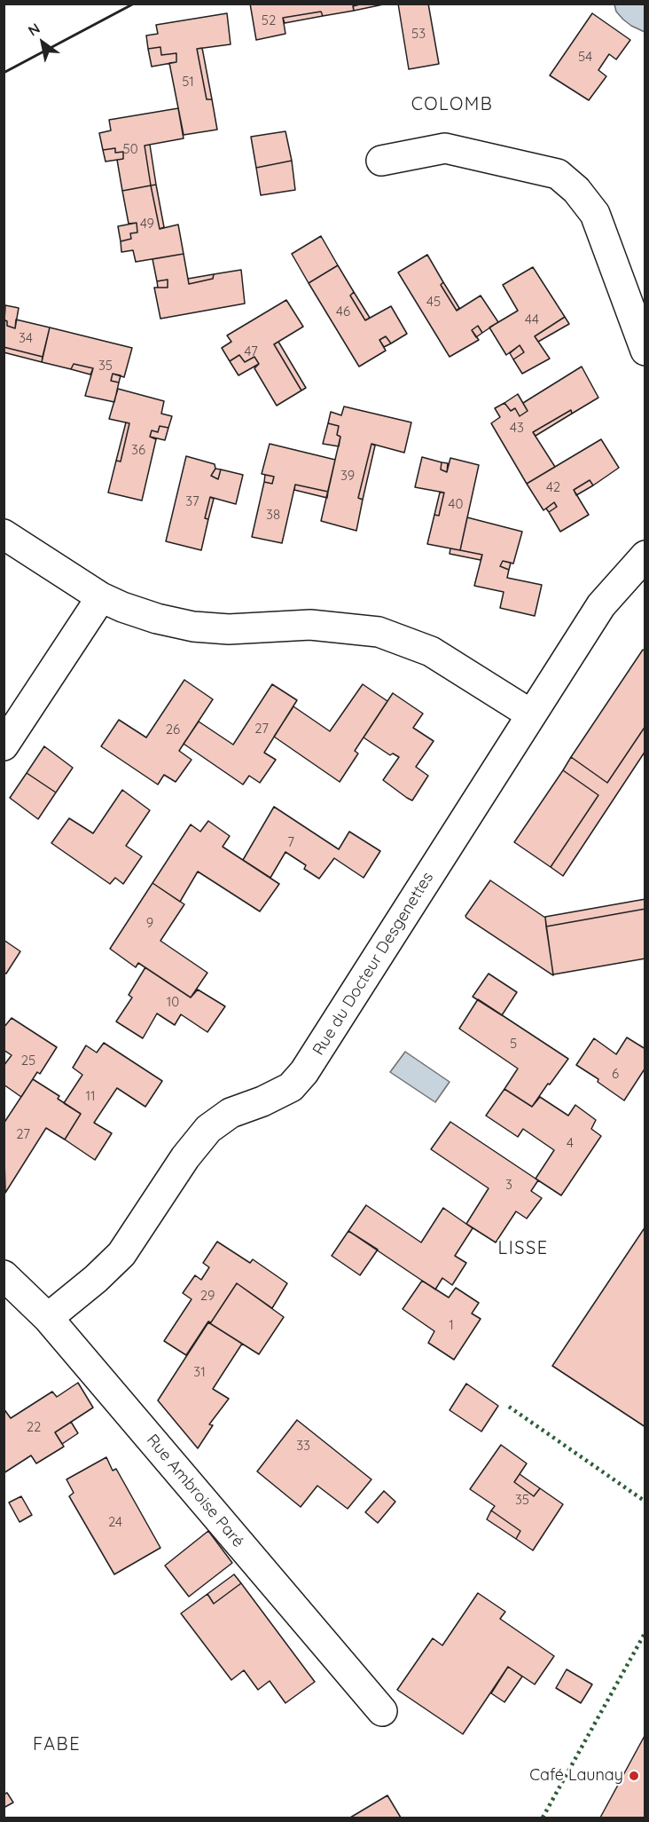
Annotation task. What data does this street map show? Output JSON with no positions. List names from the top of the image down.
{
  "streets": {
    "street": ["Rue du Docteur Desgenettes", "Rue Ambroise Paré"]
  },
  "crossings": [
    ["Rue du Docteur Desgenettes", "Rue Ambroise Paré"]
  ],
  "districts": ["COLOMB", "LISSE", "FABE"],
  "places": ["Café Launay"],
  "house_numbers": [
    "52",
    "53",
    "54",
    "51",
    "50",
    "49",
    "45",
    "46",
    "44",
    "34",
    "47",
    "35",
    "43",
    "36",
    "39",
    "42",
    "37",
    "40",
    "38",
    "27",
    "26",
    "7",
    "9",
    "10",
    "5",
    "25",
    "6",
    "11",
    "27",
    "4",
    "3",
    "29",
    "1",
    "31",
    "22",
    "33",
    "35",
    "24"
  ],
  "north": "top left"
}
